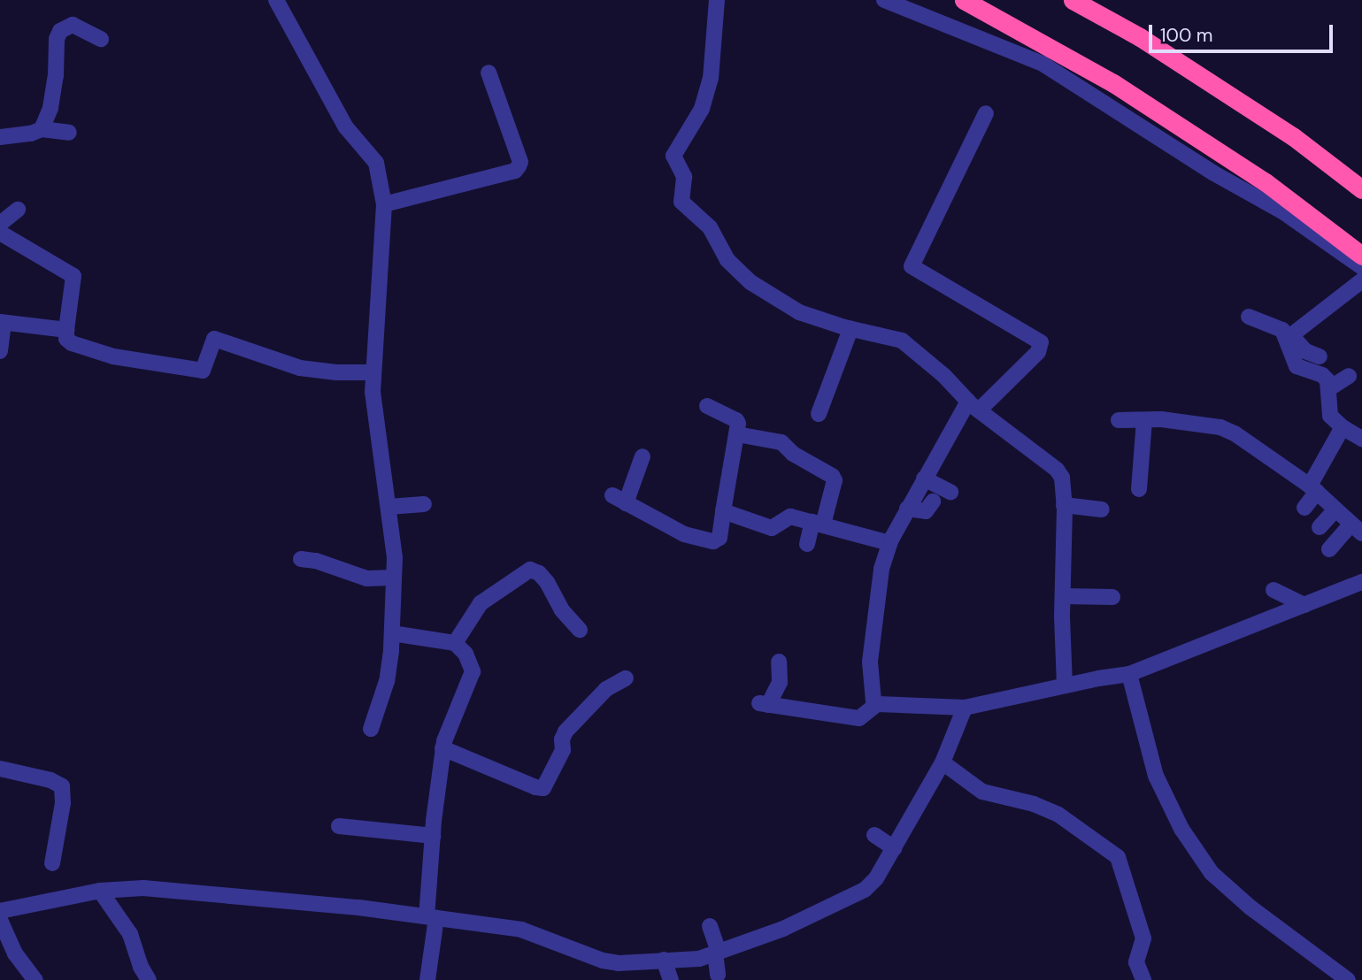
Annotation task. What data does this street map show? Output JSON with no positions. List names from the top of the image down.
{
  "scale_bar": "100 m"
}
